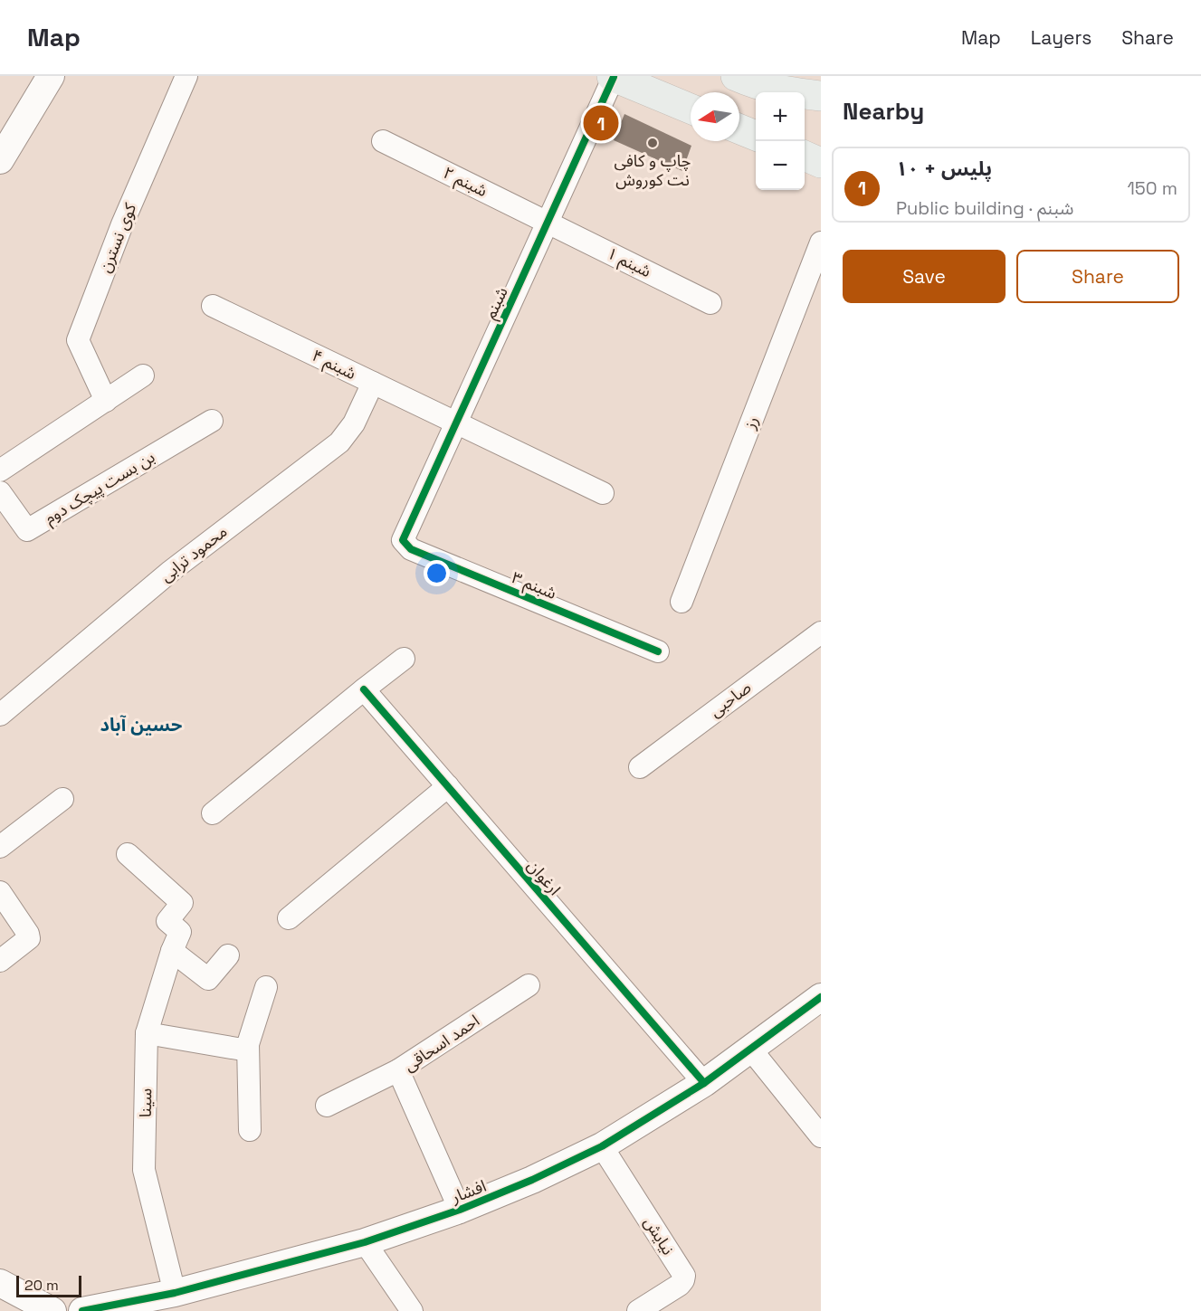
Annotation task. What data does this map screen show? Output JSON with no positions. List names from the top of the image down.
{
  "streets": {
    "street": [
      "شبنم ۲",
      "کوی نسترن",
      "شبنم ۱",
      "شبنم",
      "شبنم ۴",
      "رز",
      "بن بست پیچک دوم",
      "محمود ترابی",
      "شبنم ۳",
      "صاحبی",
      "ارغوان",
      "احمد اسحاقی",
      "سینا",
      "افشار",
      "نیایش"
    ]
  },
  "crossings": [
    ["شبنم ۲", "شبنم ۱"],
    ["شبنم ۲", "شبنم"],
    ["شبنم ۱", "شبنم"],
    ["شبنم", "شبنم ۴"],
    ["شبنم", "شبنم ۳"],
    ["شبنم ۴", "محمود ترابی"],
    ["ارغوان", "افشار"],
    ["احمد اسحاقی", "افشار"],
    ["سینا", "افشار"],
    ["افشار", "نیایش"]
  ],
  "districts": ["حسین آباد"],
  "places": ["چاپ و کافی نت کوروش"],
  "scale_bar": "20 m",
  "north": "left",
  "page": {
    "header": "Map",
    "nav": ["Map", "Layers", "Share"],
    "heading": "Nearby",
    "map_buttons": ["+", "−"],
    "pins": "1",
    "list": [
      {
        "mark": "1",
        "name": "پلیس + ١٠",
        "note": "Public building · شبنم",
        "value": "150 m"
      }
    ],
    "buttons": ["Save", "Share"],
    "scale": "20 m"
  }
}
